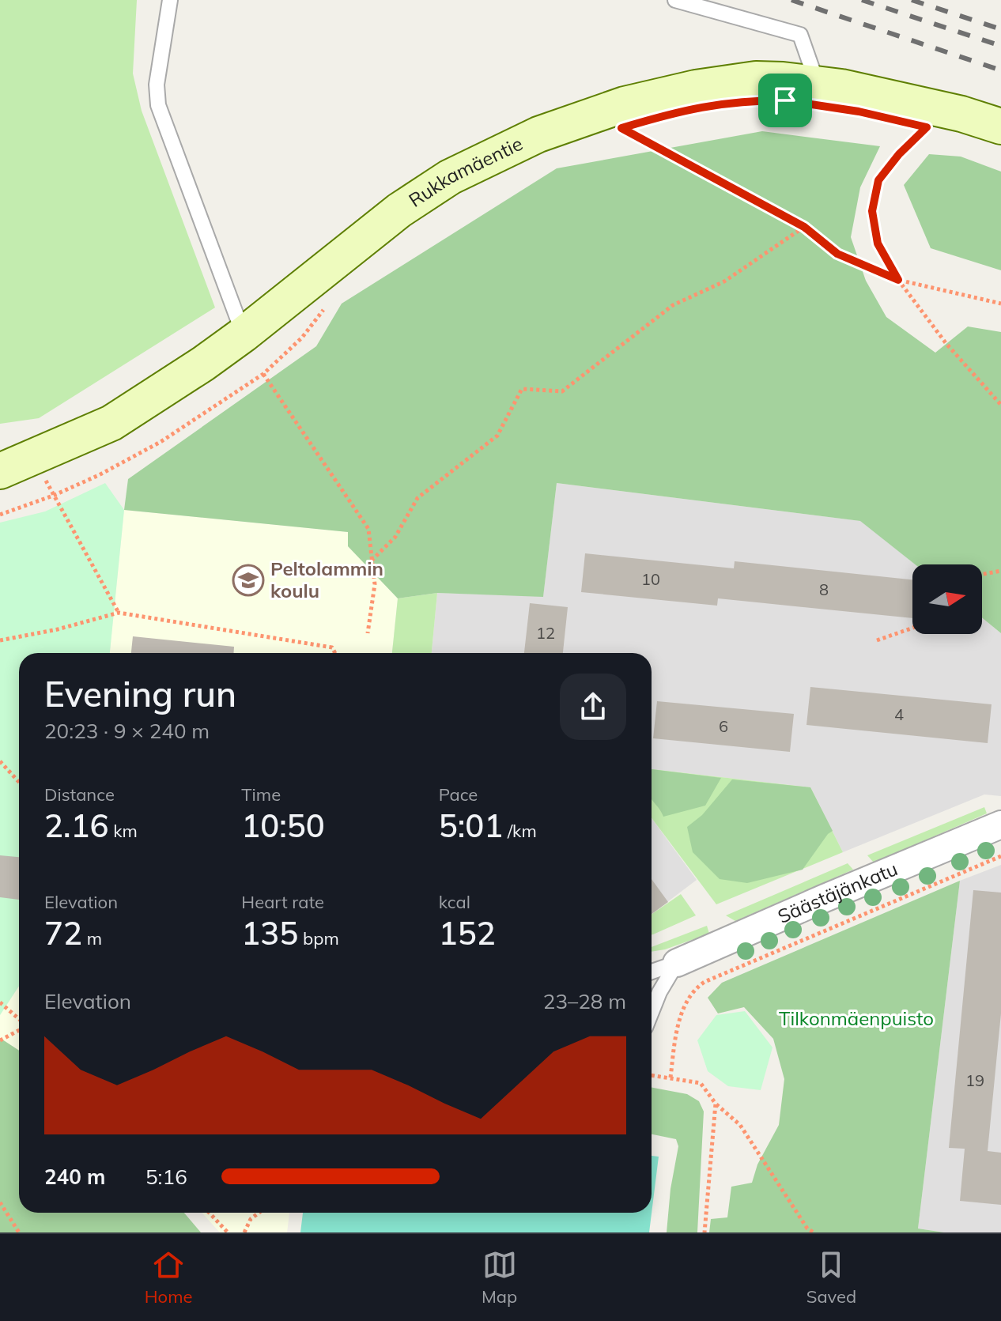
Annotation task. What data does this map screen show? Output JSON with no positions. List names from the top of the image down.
{
  "streets": {
    "main road": ["Rukkamäentie"],
    "street": ["Säästäjänkatu"]
  },
  "parks": ["Tilkonmäenpuisto"],
  "places": {
    "school or university": ["Peltolammin koulu"]
  },
  "house_numbers": [
    "10",
    "8",
    "12",
    "4",
    "6",
    "19"
  ],
  "north": "right",
  "page": {
    "heading": ["Evening run", "20:23 · 9 × 240 m"],
    "stats": [
      ["Distance", "2.16 km"],
      ["Time", "10:50"],
      ["Pace", "5:01 /km"],
      ["Elevation", "72 m"],
      ["Heart rate", "135 bpm"],
      ["kcal", "152"]
    ],
    "chart": ["Elevation", "23–28 m"],
    "list": [
      {
        "name": "240 m",
        "note": "5:16"
      }
    ],
    "tabs": ["Home", "Map", "Saved"]
  }
}
